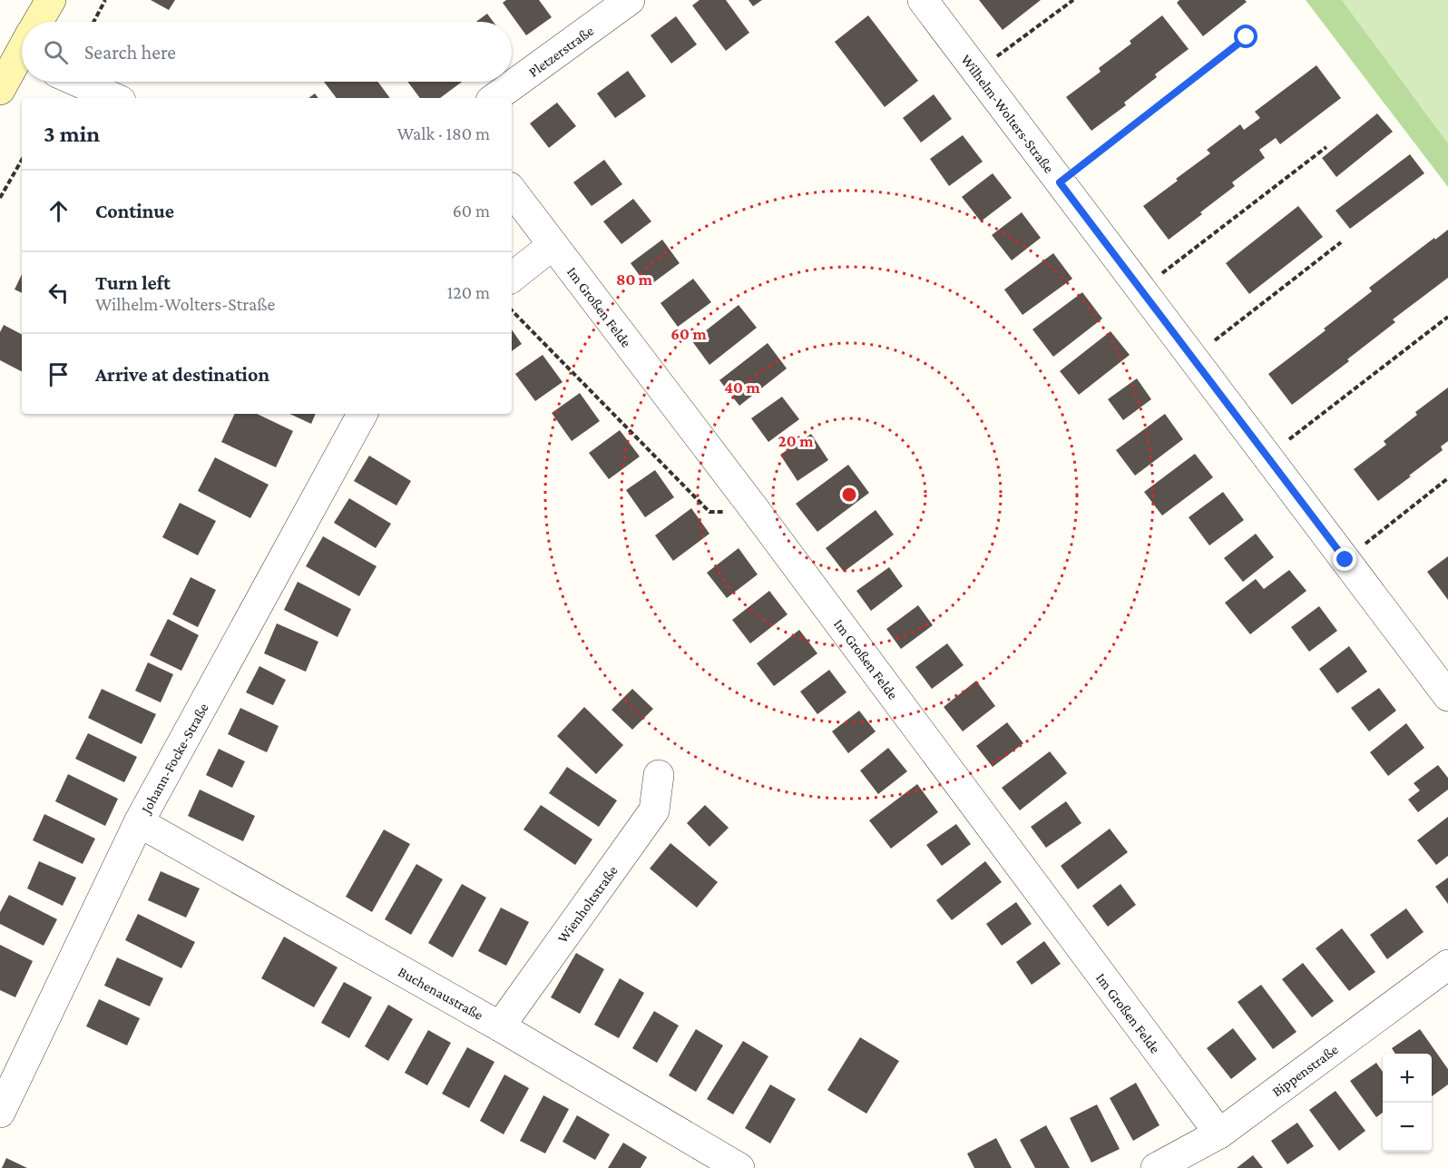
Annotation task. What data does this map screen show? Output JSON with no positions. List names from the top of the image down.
{
  "streets": {
    "street": [
      "Pletzerstraße",
      "Wilhelm-Wolters-Straße",
      "Im Großen Felde",
      "Johann-Focke-Straße",
      "Wienholtstraße",
      "Buchenaustraße",
      "Bippenstraße"
    ]
  },
  "crossings": [
    ["Im Großen Felde", "Bippenstraße"],
    ["Johann-Focke-Straße", "Buchenaustraße"],
    ["Wienholtstraße", "Buchenaustraße"]
  ],
  "page": {
    "search": "Search here",
    "heading": ["3 min", "Walk · 180 m"],
    "list": [
      ["Continue", "60 m"],
      ["Turn left", "Wilhelm-Wolters-Straße", "120 m"],
      "Arrive at destination"
    ],
    "map_buttons": ["+", "−"]
  },
  "rings": [
    "80 m",
    "60 m",
    "40 m",
    "20 m"
  ]
}
